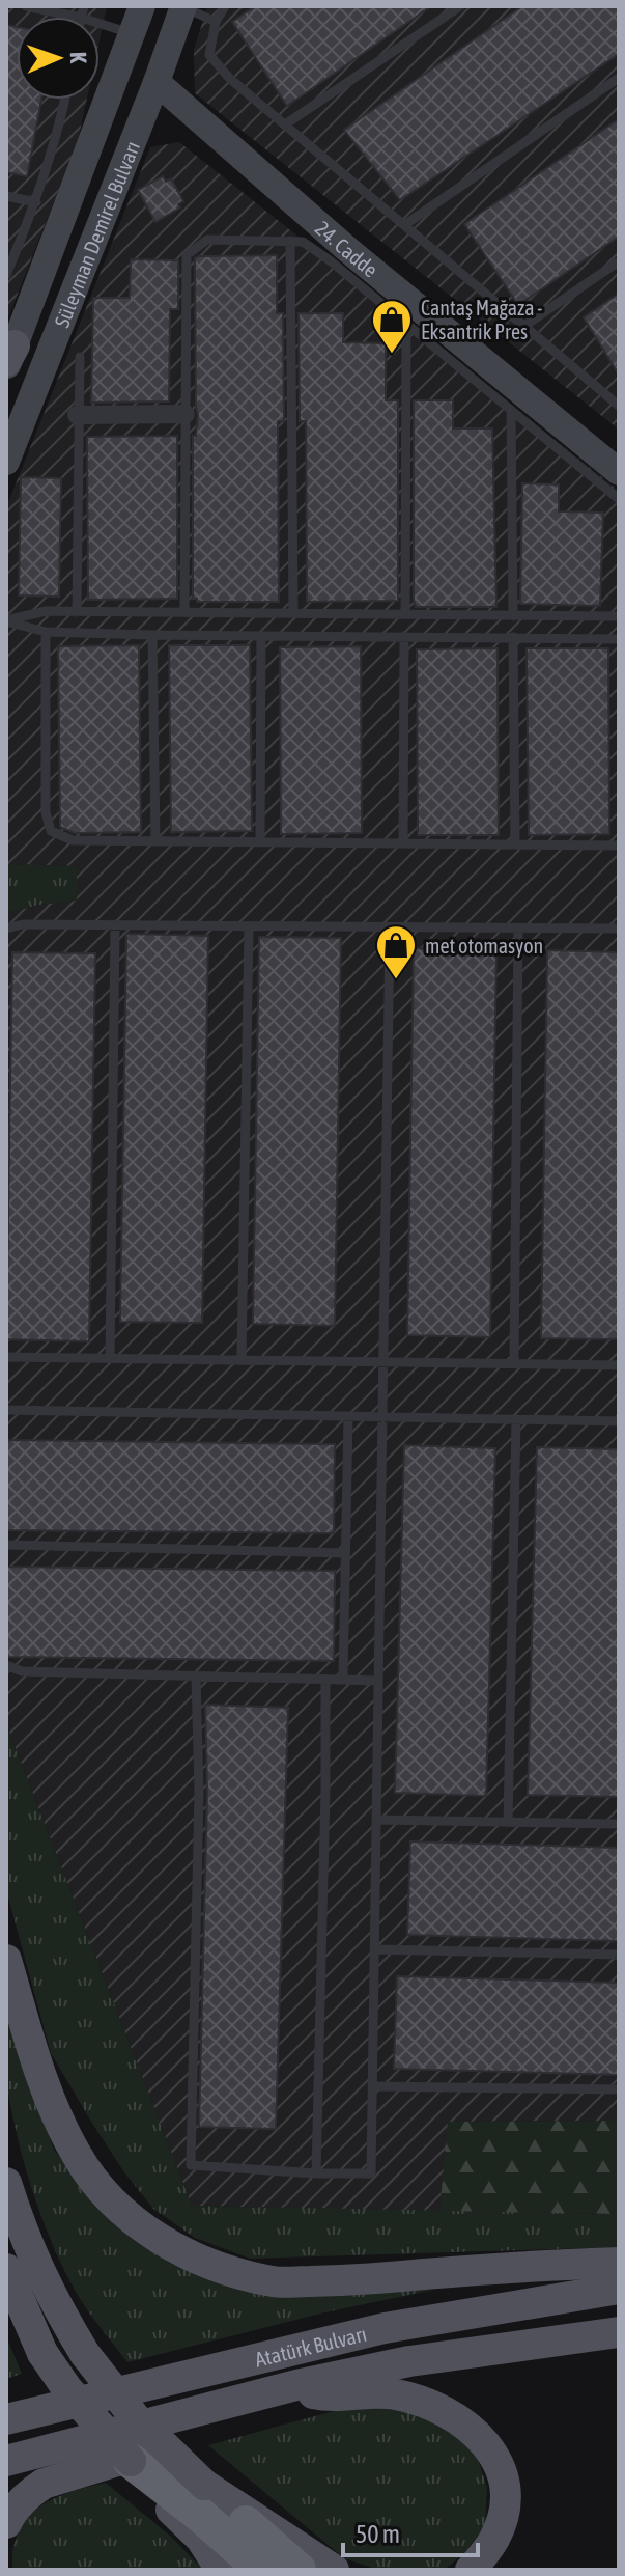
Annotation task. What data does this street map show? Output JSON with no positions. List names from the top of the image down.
{
  "streets": {
    "main road": ["Süleyman Demirel Bulvarı", "24. Cadde", "Atatürk Bulvarı"]
  },
  "crossings": [
    ["Süleyman Demirel Bulvarı", "24. Cadde"]
  ],
  "places": {
    "shop": ["Cantaş Mağaza - Eksantrik Pres", "met otomasyon"]
  },
  "scale_bar": "50 m",
  "north": "right"
}
